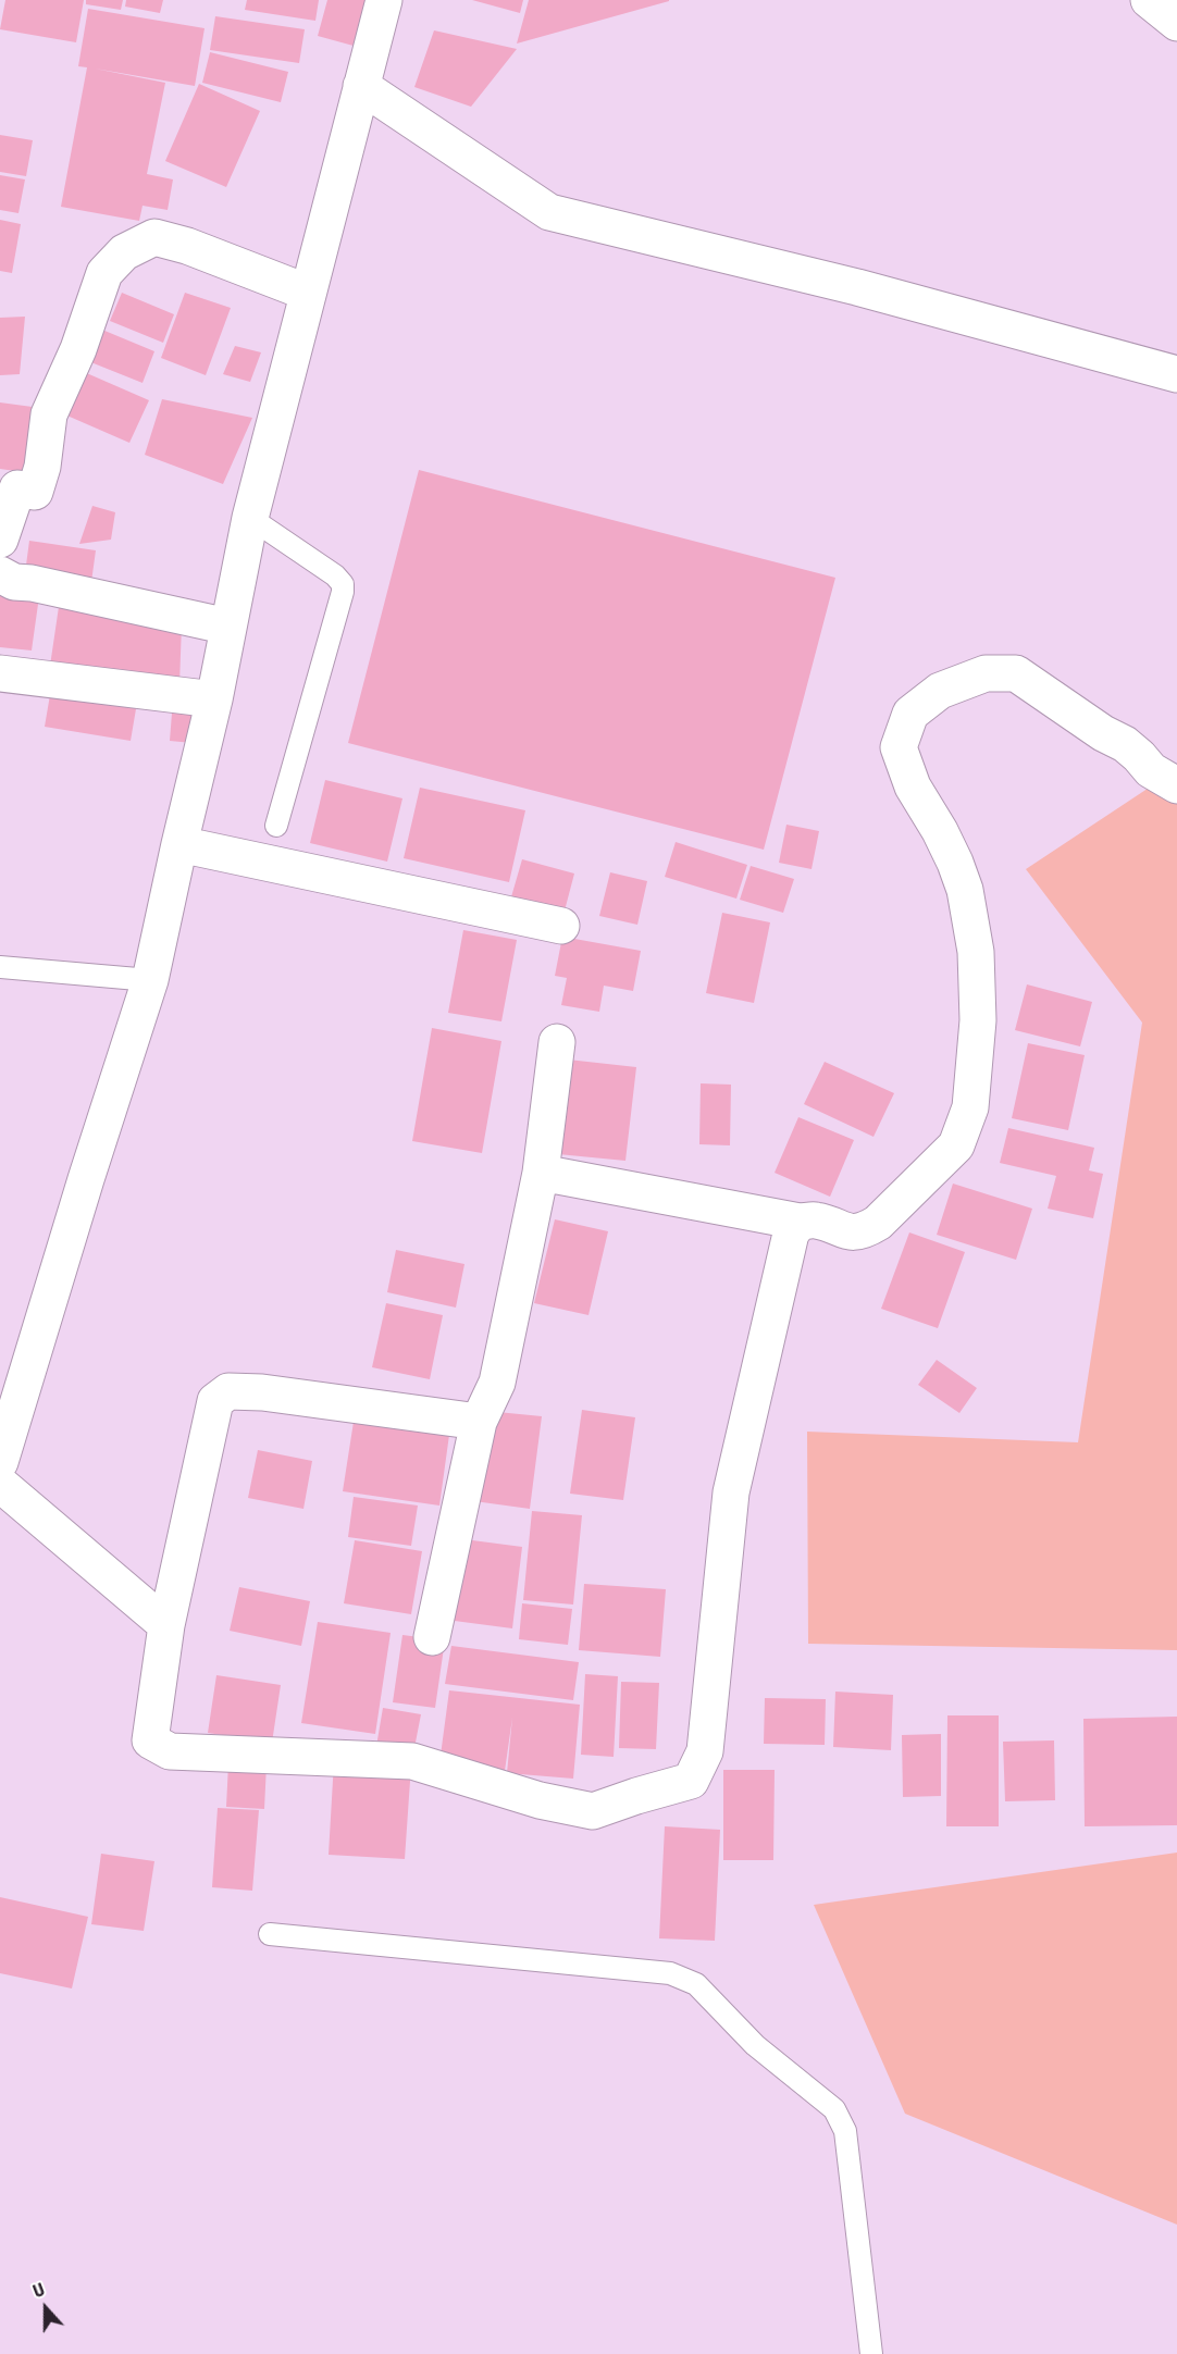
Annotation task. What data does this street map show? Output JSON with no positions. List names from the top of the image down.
{
  "north": "top"
}
